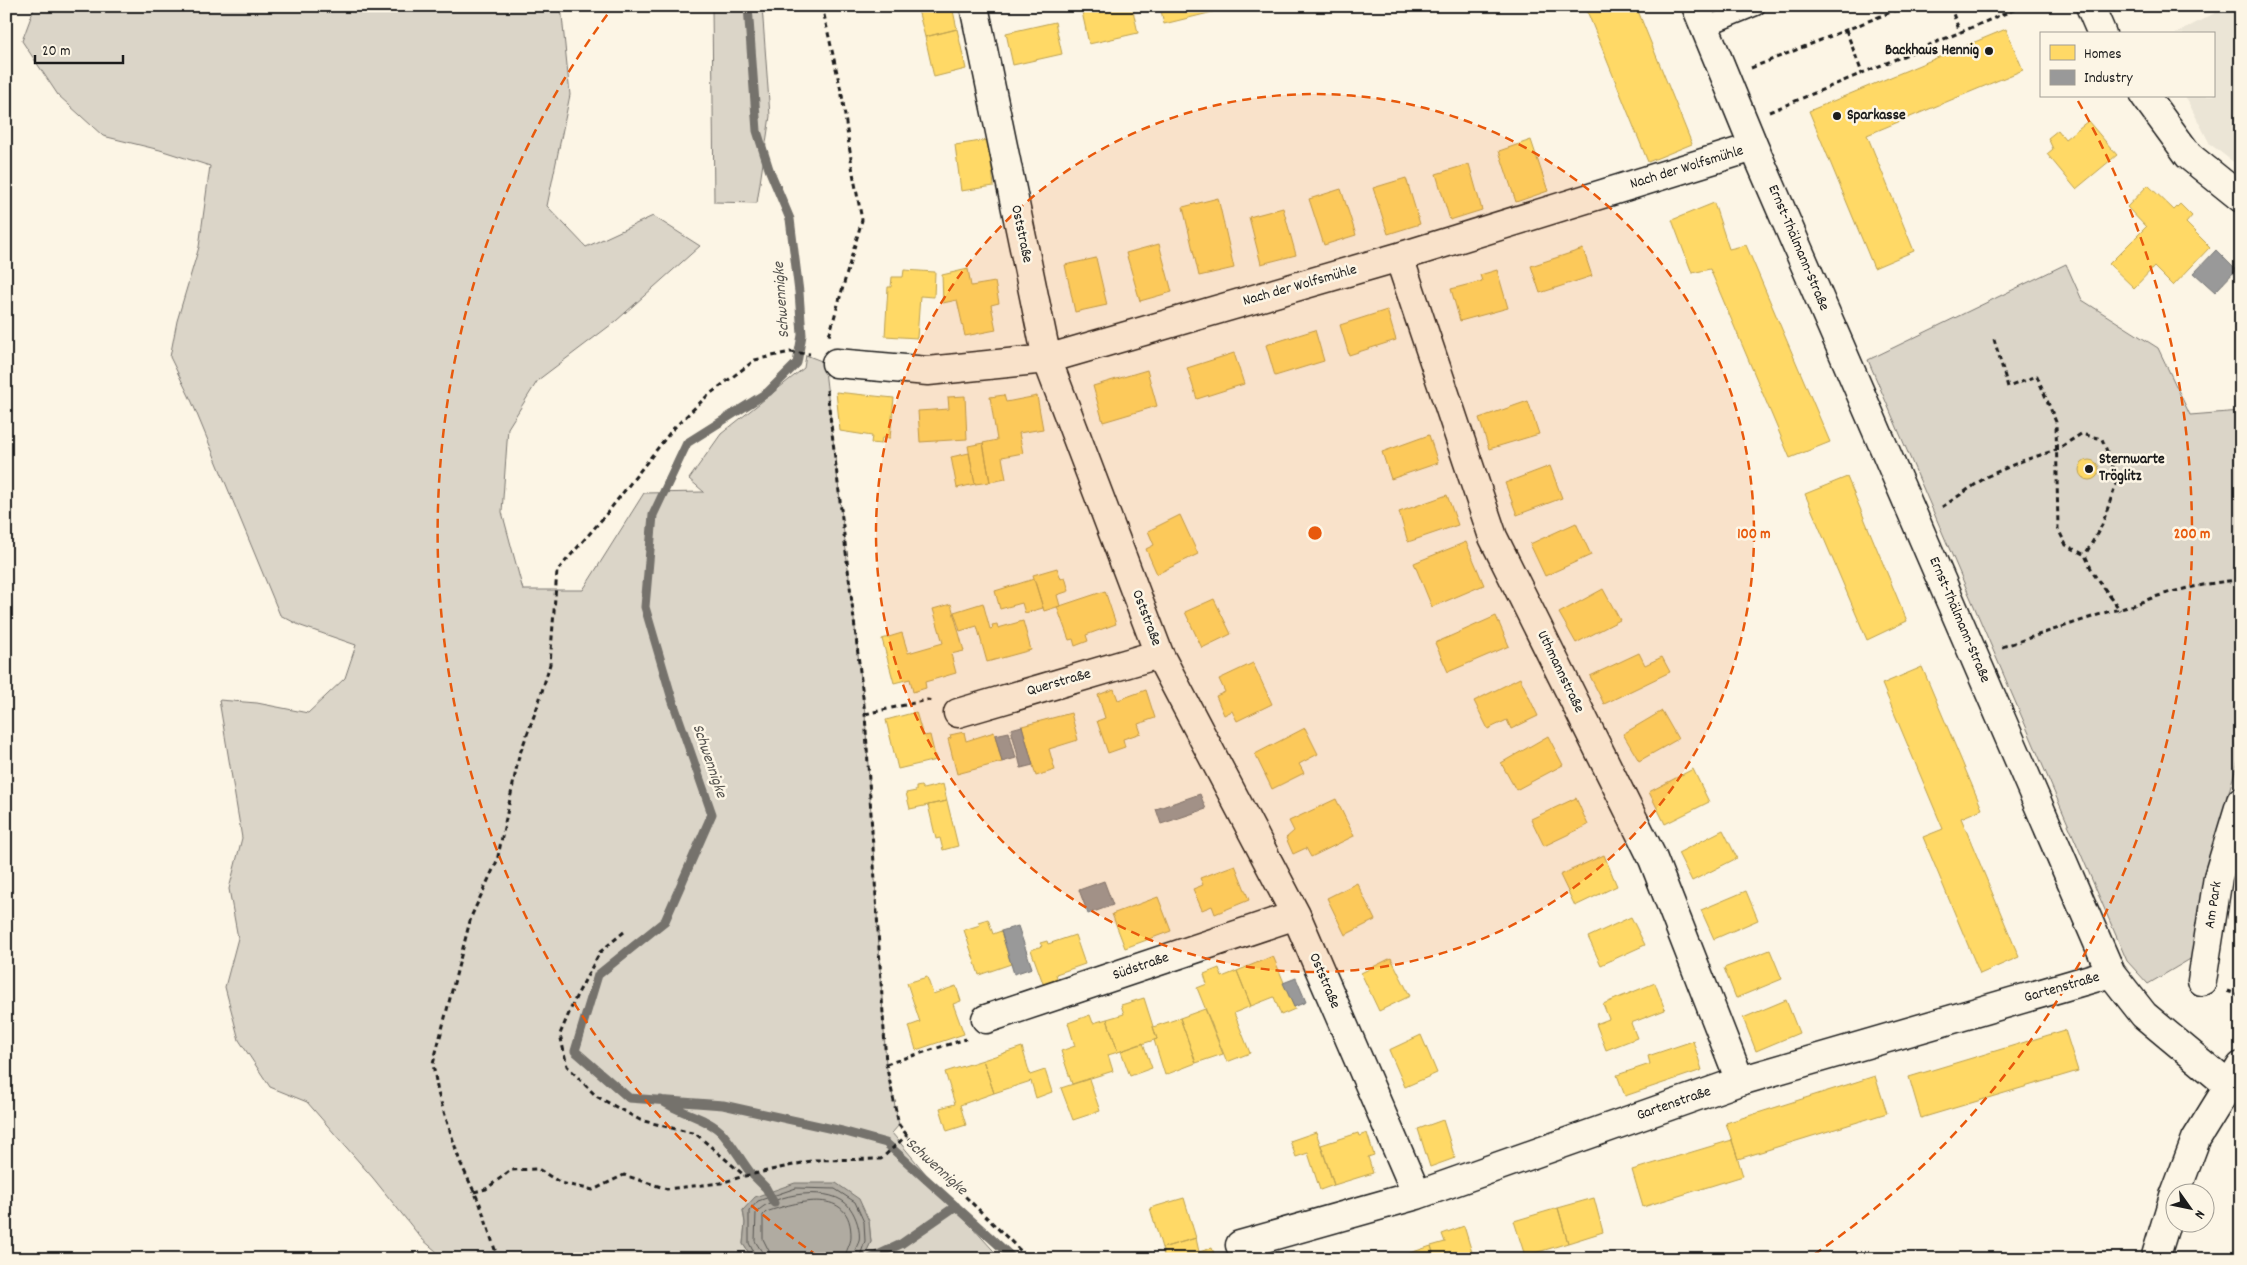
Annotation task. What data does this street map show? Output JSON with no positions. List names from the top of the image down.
{
  "streets": {
    "street": [
      "Nach der Wolfsmühle",
      "Oststraße",
      "Ernst-Thälmann-Straße",
      "Uthmannstraße",
      "Querstraße",
      "Am Park",
      "Südstraße",
      "Gartenstraße"
    ]
  },
  "crossings": [
    ["Nach der Wolfsmühle", "Oststraße"],
    ["Nach der Wolfsmühle", "Ernst-Thälmann-Straße"],
    ["Nach der Wolfsmühle", "Uthmannstraße"],
    ["Oststraße", "Querstraße"],
    ["Oststraße", "Südstraße"],
    ["Oststraße", "Gartenstraße"],
    ["Ernst-Thälmann-Straße", "Gartenstraße"],
    ["Uthmannstraße", "Gartenstraße"]
  ],
  "water": ["Schwennigke"],
  "places": ["Backhaus Hennig", "Sparkasse", "Sternwarte Tröglitz"],
  "legend": ["Homes", "Industry"],
  "scale_bar": "20 m",
  "north": "bottom right",
  "rings": ["100 m", "200 m"]
}
